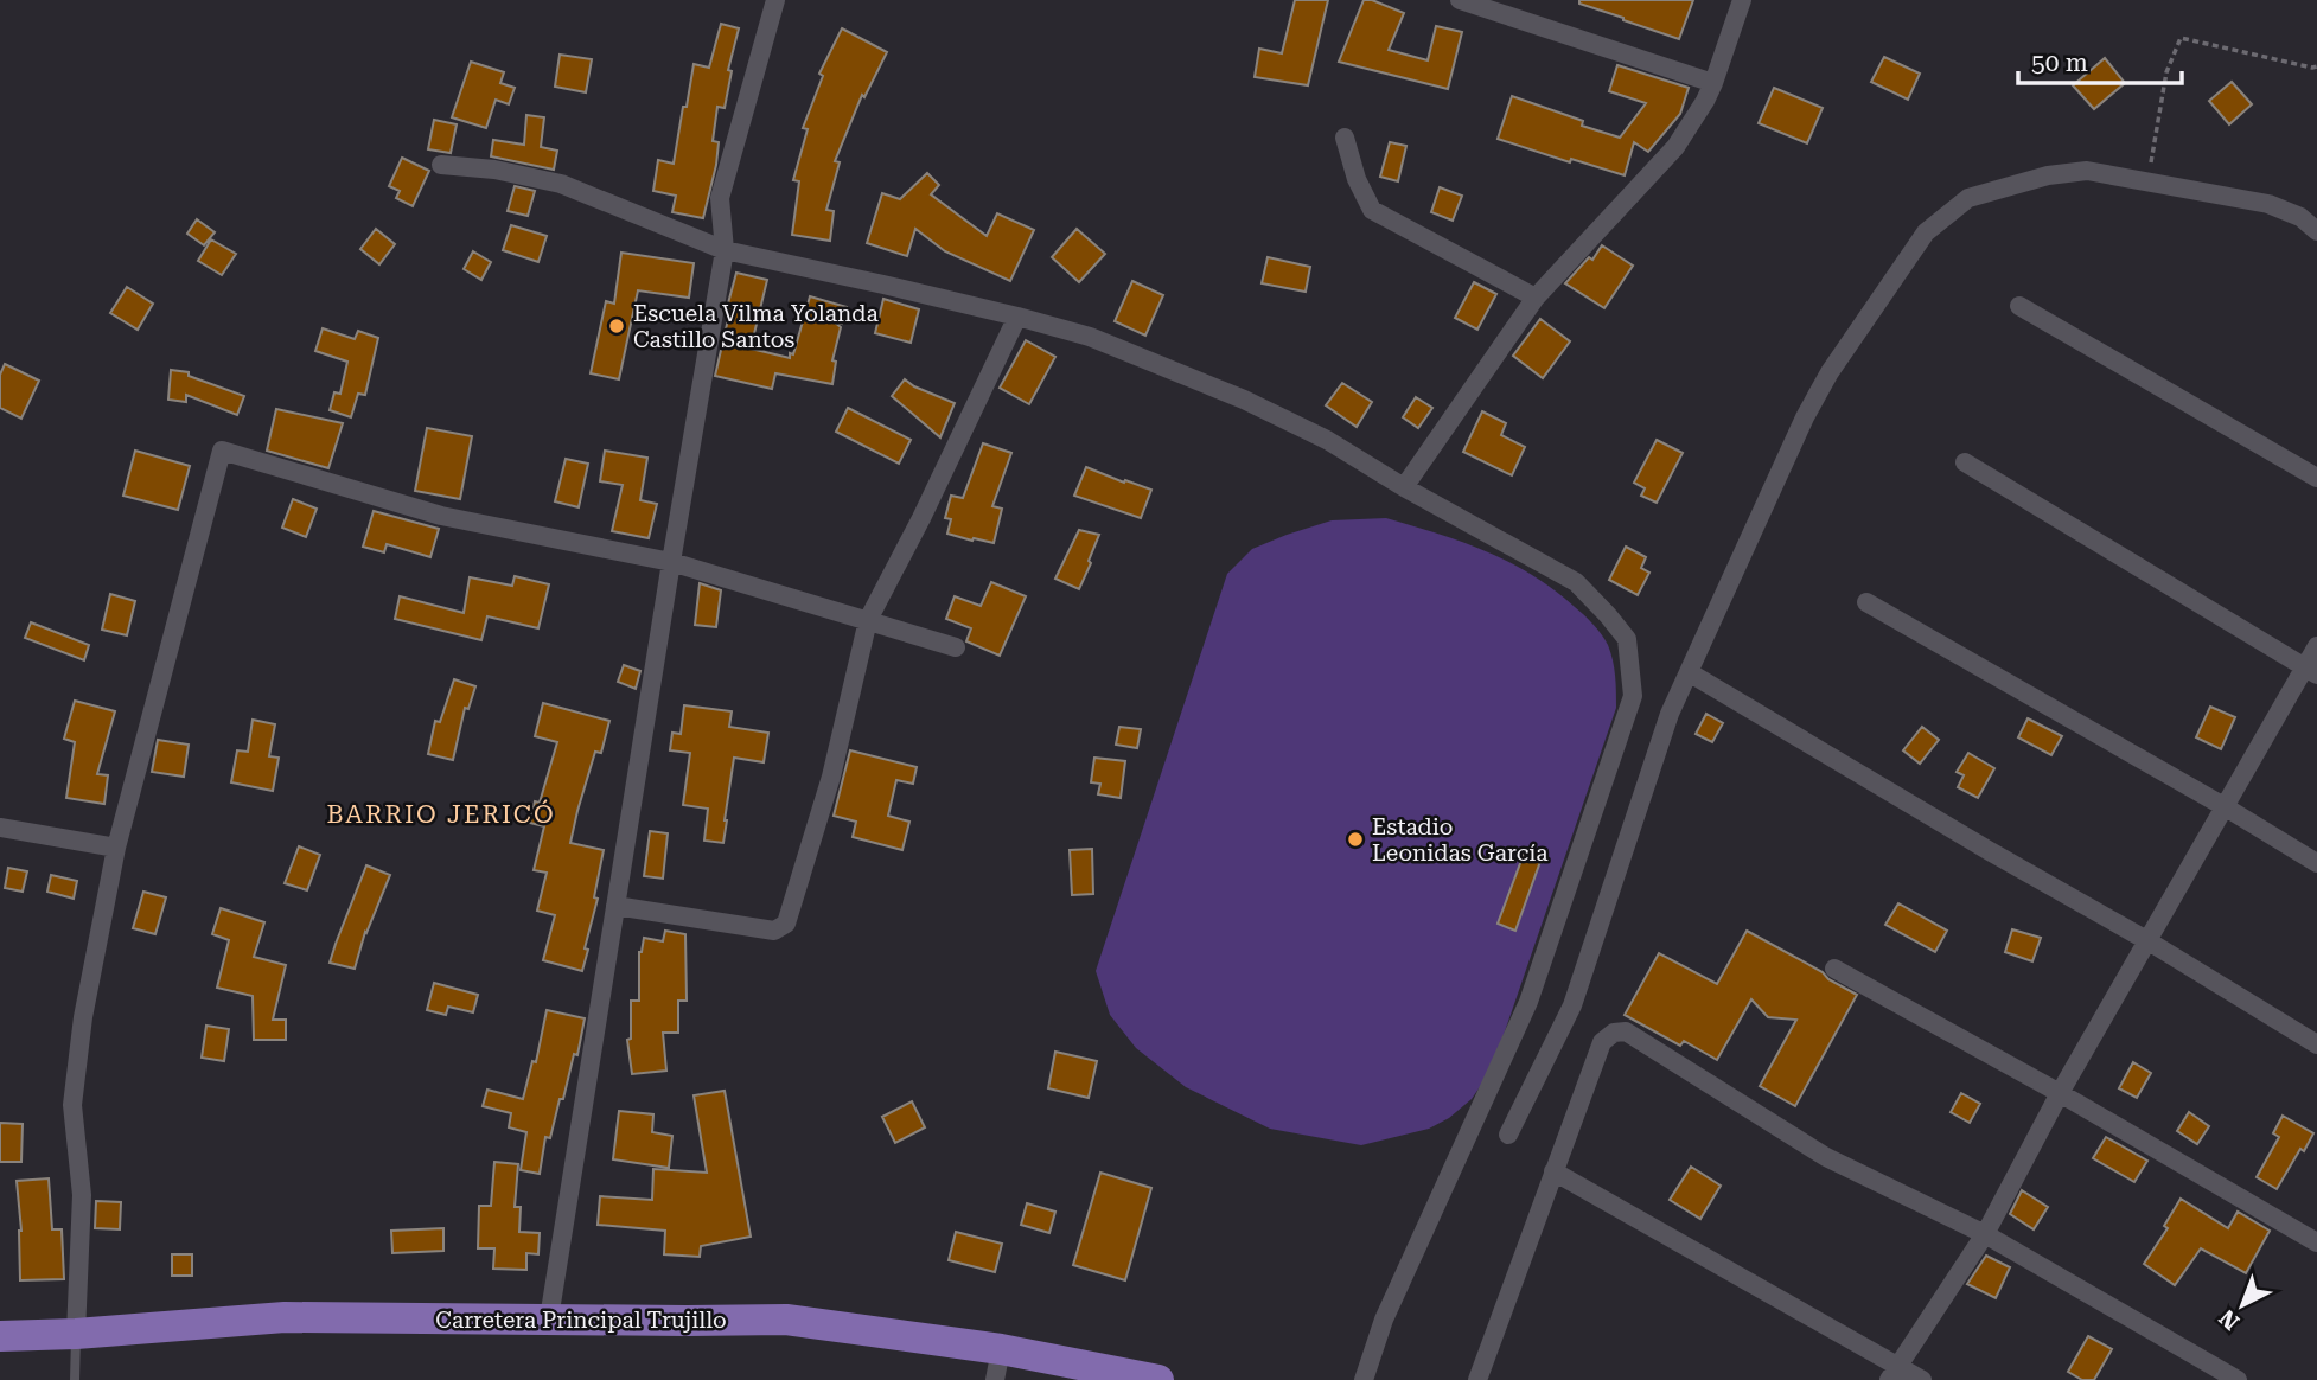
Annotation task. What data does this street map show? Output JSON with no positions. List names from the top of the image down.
{
  "streets": {
    "main road": ["Carretera Principal Trujillo"]
  },
  "districts": ["BARRIO JERICÓ"],
  "places": ["Escuela Vilma Yolanda Castillo Santos", "Estadio Leonidas García"],
  "scale_bar": "50 m",
  "north": "bottom left"
}
